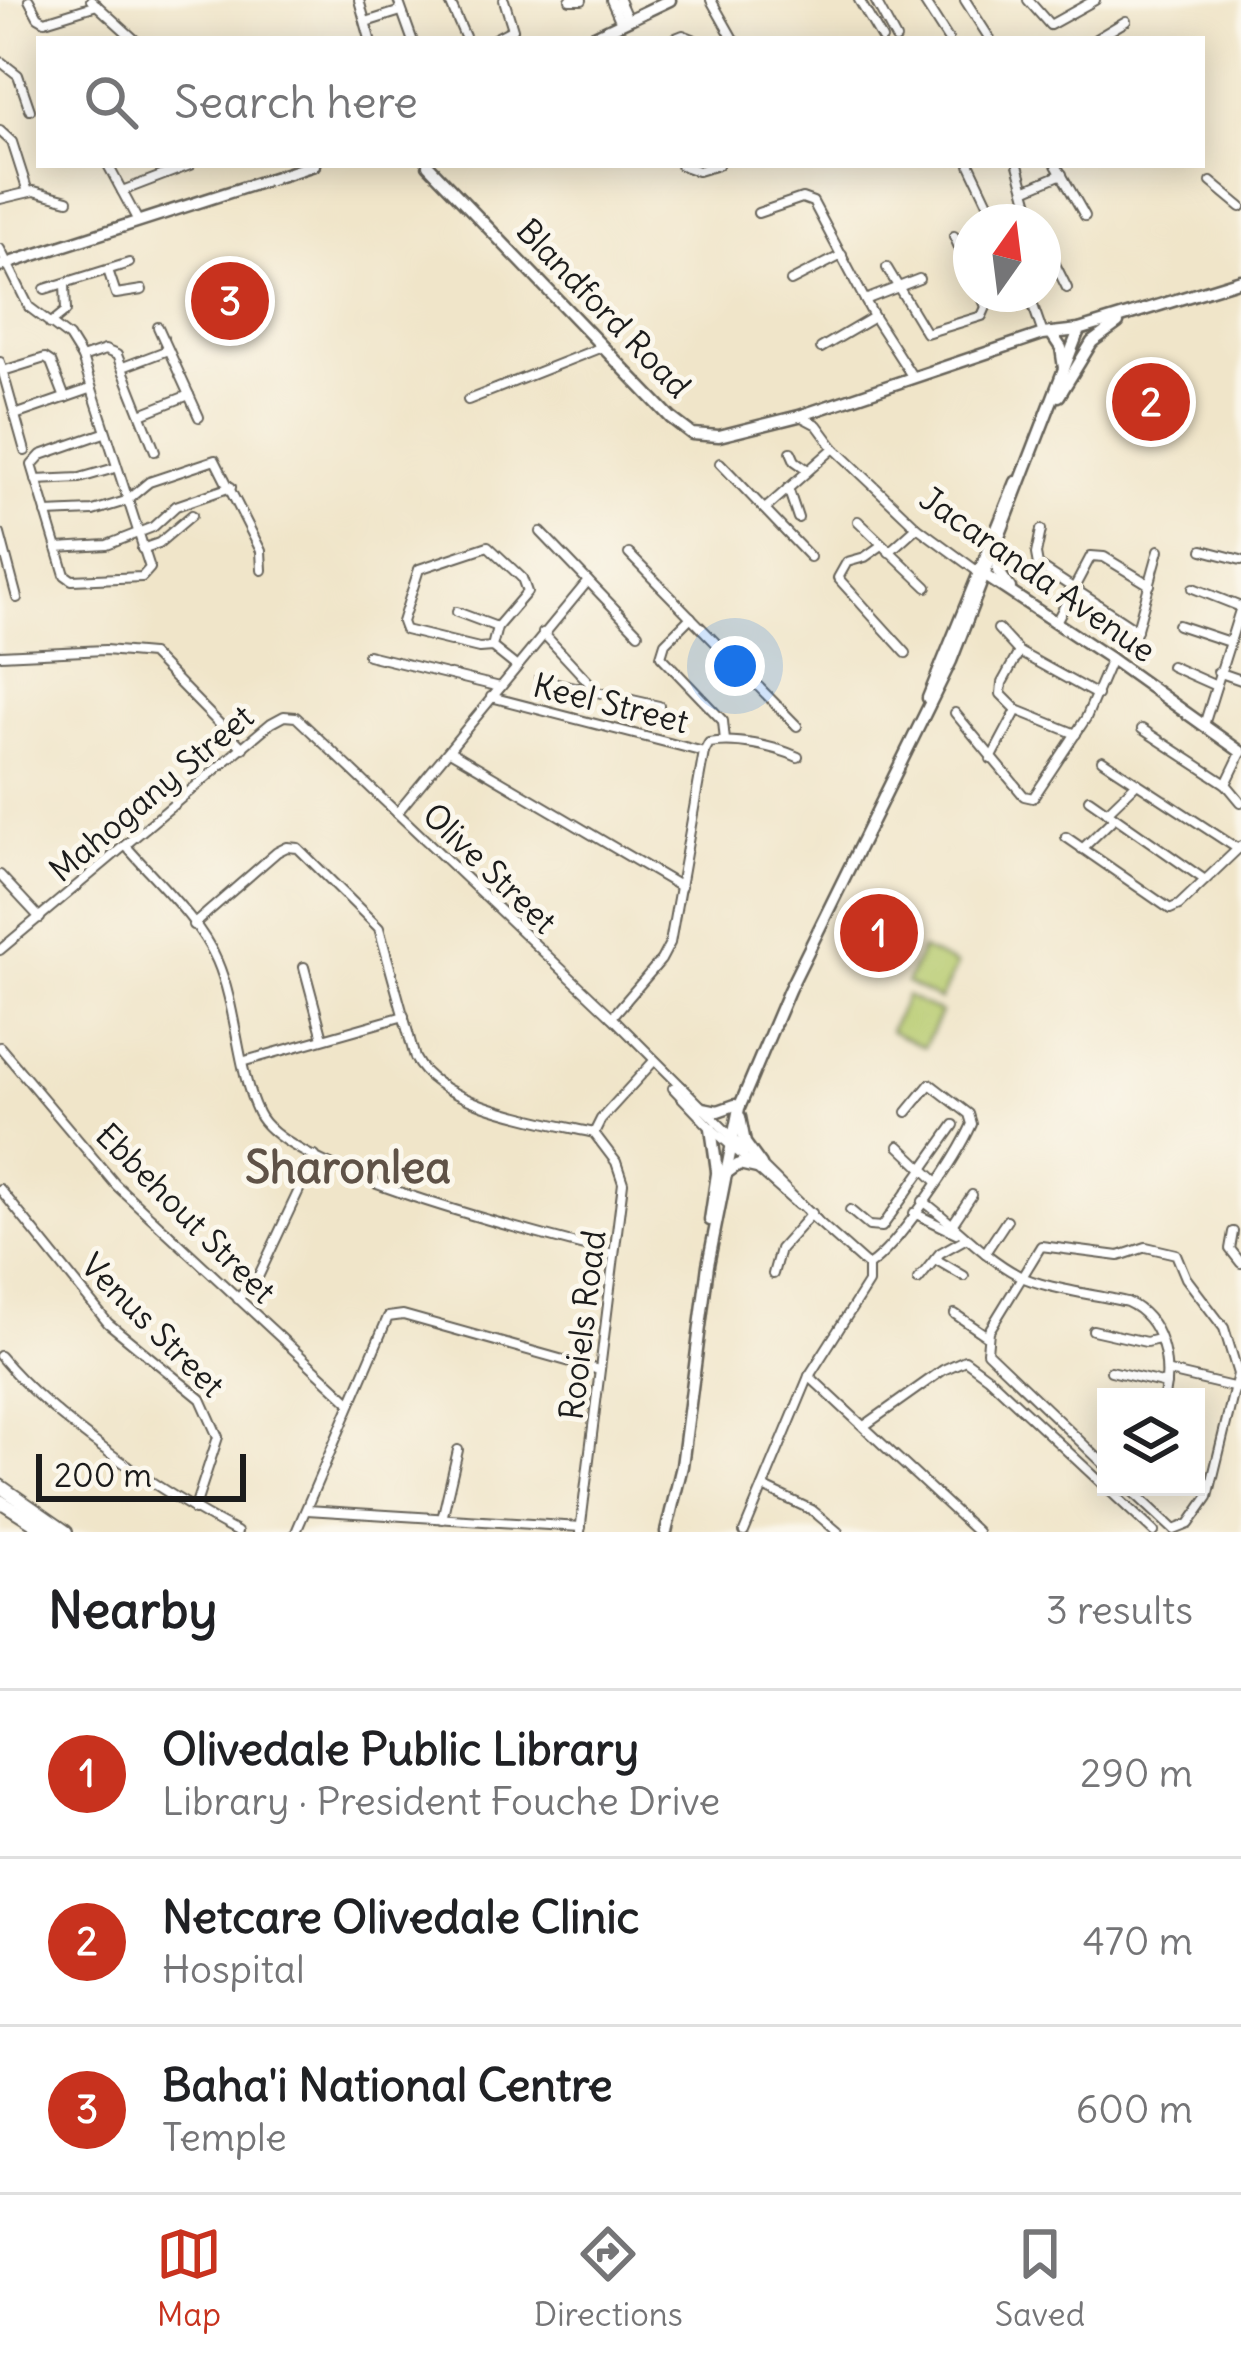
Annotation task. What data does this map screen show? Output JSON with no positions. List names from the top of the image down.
{
  "streets": {
    "street": [
      "Blandford Road",
      "Jacaranda Avenue",
      "Keel Street",
      "Mahogany Street",
      "Olive Street",
      "Ebbehout Street",
      "Venus Street",
      "Rooiels Road"
    ]
  },
  "crossings": [
    ["Mahogany Street", "Olive Street"]
  ],
  "districts": ["Sharonlea"],
  "scale_bar": "200 m",
  "north": "top",
  "page": {
    "search": "Search here",
    "pins": ["3", "2", "1"],
    "scale": "200 m",
    "heading": ["Nearby", "3 results"],
    "list": [
      {
        "mark": "1",
        "name": "Olivedale Public Library",
        "note": "Library · President Fouche Drive",
        "value": "290 m"
      },
      {
        "mark": "2",
        "name": "Netcare Olivedale Clinic",
        "note": "Hospital",
        "value": "470 m"
      },
      {
        "mark": "3",
        "name": "Baha'i National Centre",
        "note": "Temple",
        "value": "600 m"
      }
    ],
    "nav": ["Map", "Directions", "Saved"]
  }
}
